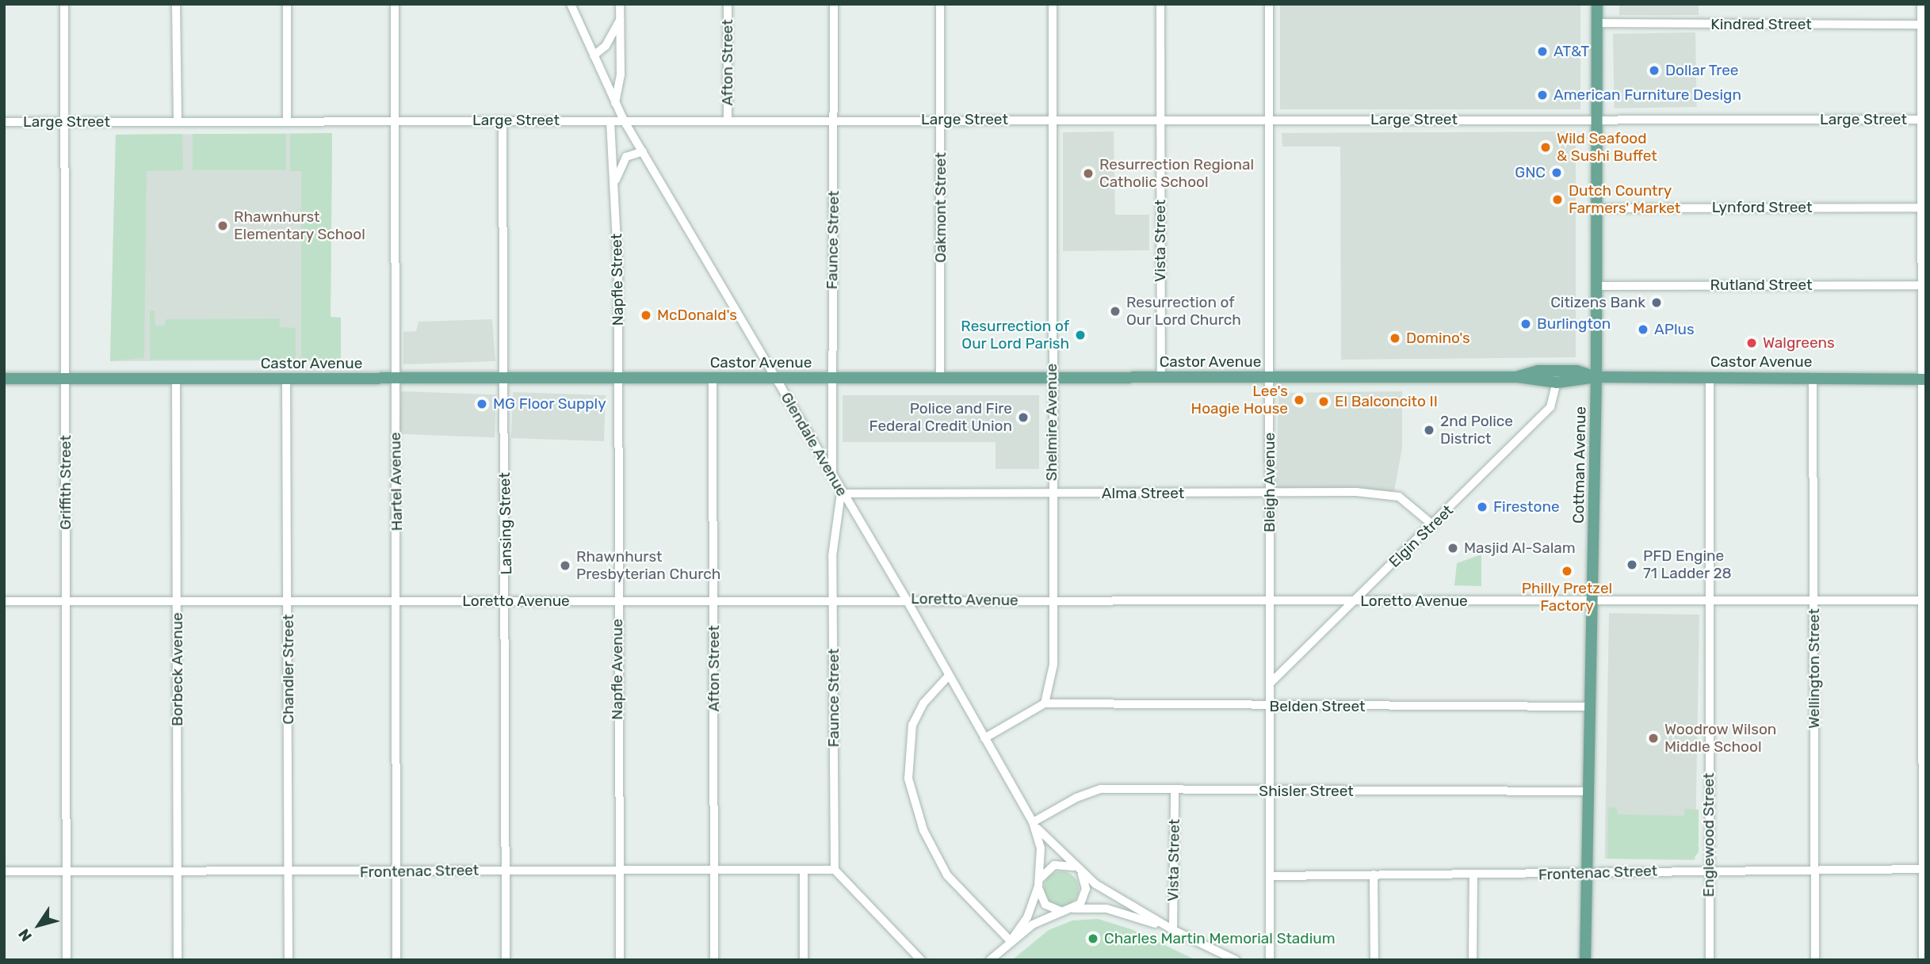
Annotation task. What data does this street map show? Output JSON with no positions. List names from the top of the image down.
{
  "streets": {
    "main road": ["Castor Avenue", "Cottman Avenue"],
    "street": [
      "Kindred Street",
      "Afton Street",
      "Large Street",
      "Oakmont Street",
      "Lynford Street",
      "Faunce Street",
      "Vista Street",
      "Napfle Street",
      "Rutland Street",
      "Shelmire Avenue",
      "Glendale Avenue",
      "Hartel Avenue",
      "Griffith Street",
      "Bleigh Avenue",
      "Alma Street",
      "Lansing Street",
      "Elgin Street",
      "Loretto Avenue",
      "Wellington Street",
      "Borbeck Avenue",
      "Chandler Street",
      "Napfle Avenue",
      "Belden Street",
      "Shisler Street",
      "Englewood Street",
      "Frontenac Street"
    ]
  },
  "crossings": [
    ["Kindred Street", "Cottman Avenue"],
    ["Afton Street", "Large Street"],
    ["Afton Street", "Castor Avenue"],
    ["Afton Street", "Loretto Avenue"],
    ["Afton Street", "Frontenac Street"],
    ["Large Street", "Oakmont Street"],
    ["Large Street", "Faunce Street"],
    ["Large Street", "Vista Street"],
    ["Large Street", "Napfle Street"],
    ["Large Street", "Shelmire Avenue"],
    ["Large Street", "Glendale Avenue"],
    ["Large Street", "Cottman Avenue"],
    ["Large Street", "Hartel Avenue"],
    ["Large Street", "Griffith Street"],
    ["Large Street", "Bleigh Avenue"],
    ["Large Street", "Lansing Street"],
    ["Oakmont Street", "Castor Avenue"],
    ["Lynford Street", "Cottman Avenue"],
    ["Faunce Street", "Castor Avenue"],
    ["Faunce Street", "Glendale Avenue"],
    ["Faunce Street", "Alma Street"],
    ["Faunce Street", "Loretto Avenue"],
    ["Faunce Street", "Frontenac Street"],
    ["Vista Street", "Castor Avenue"],
    ["Vista Street", "Glendale Avenue"],
    ["Vista Street", "Shisler Street"],
    ["Napfle Street", "Castor Avenue"],
    ["Napfle Street", "Glendale Avenue"],
    ["Napfle Street", "Napfle Avenue"],
    ["Rutland Street", "Cottman Avenue"],
    ["Castor Avenue", "Shelmire Avenue"],
    ["Castor Avenue", "Glendale Avenue"],
    ["Castor Avenue", "Cottman Avenue"],
    ["Castor Avenue", "Hartel Avenue"],
    ["Castor Avenue", "Griffith Street"],
    ["Castor Avenue", "Bleigh Avenue"],
    ["Castor Avenue", "Lansing Street"],
    ["Castor Avenue", "Elgin Street"],
    ["Castor Avenue", "Wellington Street"],
    ["Castor Avenue", "Borbeck Avenue"],
    ["Castor Avenue", "Chandler Street"],
    ["Castor Avenue", "Napfle Avenue"],
    ["Castor Avenue", "Englewood Street"],
    ["Shelmire Avenue", "Alma Street"],
    ["Shelmire Avenue", "Loretto Avenue"],
    ["Shelmire Avenue", "Belden Street"],
    ["Glendale Avenue", "Alma Street"],
    ["Glendale Avenue", "Loretto Avenue"],
    ["Glendale Avenue", "Shisler Street"],
    ["Cottman Avenue", "Loretto Avenue"],
    ["Cottman Avenue", "Belden Street"],
    ["Cottman Avenue", "Shisler Street"],
    ["Cottman Avenue", "Frontenac Street"],
    ["Hartel Avenue", "Loretto Avenue"],
    ["Hartel Avenue", "Frontenac Street"],
    ["Griffith Street", "Loretto Avenue"],
    ["Griffith Street", "Frontenac Street"],
    ["Bleigh Avenue", "Alma Street"],
    ["Bleigh Avenue", "Elgin Street"],
    ["Bleigh Avenue", "Loretto Avenue"],
    ["Bleigh Avenue", "Belden Street"],
    ["Bleigh Avenue", "Shisler Street"],
    ["Bleigh Avenue", "Frontenac Street"],
    ["Alma Street", "Elgin Street"],
    ["Lansing Street", "Loretto Avenue"],
    ["Lansing Street", "Frontenac Street"],
    ["Elgin Street", "Loretto Avenue"],
    ["Loretto Avenue", "Wellington Street"],
    ["Loretto Avenue", "Borbeck Avenue"],
    ["Loretto Avenue", "Chandler Street"],
    ["Loretto Avenue", "Napfle Avenue"],
    ["Loretto Avenue", "Englewood Street"],
    ["Wellington Street", "Frontenac Street"],
    ["Borbeck Avenue", "Frontenac Street"],
    ["Chandler Street", "Frontenac Street"],
    ["Napfle Avenue", "Frontenac Street"],
    ["Englewood Street", "Frontenac Street"]
  ],
  "places": [
    "AT&T",
    "Dollar Tree",
    "American Furniture Design",
    "Wild Seafood & Sushi Buffet",
    "GNC",
    "Resurrection Regional Catholic School",
    "Dutch Country Farmers' Market",
    "Rhawnhurst Elementary School",
    "Citizens Bank",
    "Resurrection of Our Lord Church",
    "McDonald's",
    "Burlington",
    "APlus",
    "Resurrection of Our Lord Parish",
    "Domino's",
    "Walgreens",
    "Lee's Hoagie House",
    "El Balconcito II",
    "MG Floor Supply",
    "Police and Fire Federal Credit Union",
    "2nd Police District",
    "Firestone",
    "Masjid Al-Salam",
    "PFD Engine 71 Ladder 28",
    "Rhawnhurst Presbyterian Church",
    "Philly Pretzel Factory",
    "Woodrow Wilson Middle School",
    "Charles Martin Memorial Stadium"
  ],
  "north": "bottom left"
}
